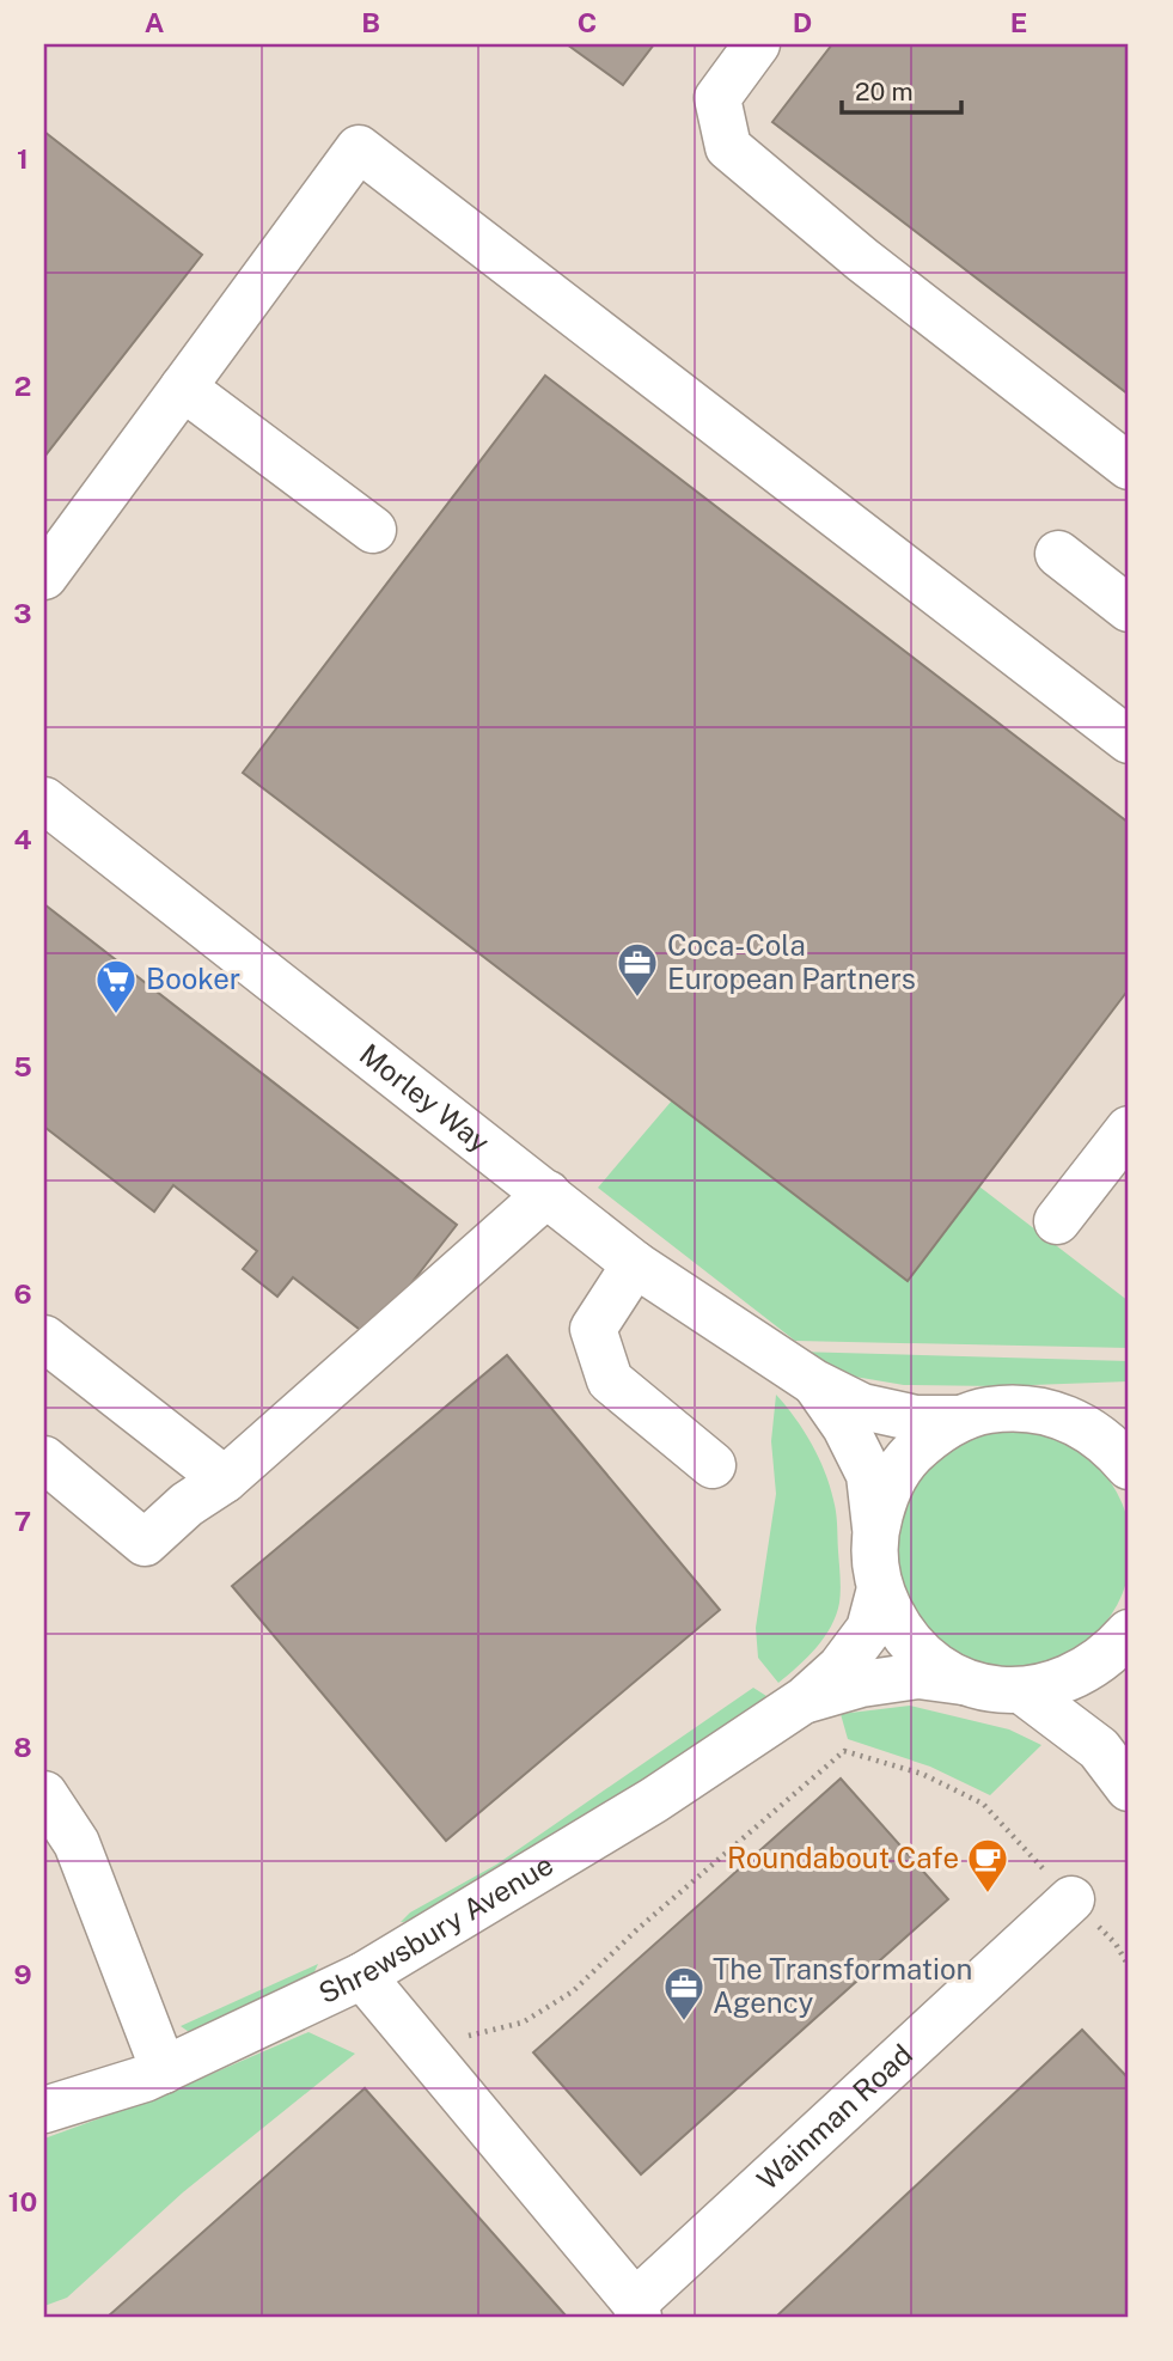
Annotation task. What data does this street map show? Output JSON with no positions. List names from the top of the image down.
{
  "streets": {
    "street": ["Morley Way", "Shrewsbury Avenue", "Wainman Road"]
  },
  "crossings": [
    ["Morley Way", "Shrewsbury Avenue"],
    ["Shrewsbury Avenue", "Wainman Road"]
  ],
  "places": {
    "office": ["Coca-Cola European Partners", "The Transformation Agency"],
    "supermarket": ["Booker"],
    "cafe": ["Roundabout Cafe"]
  },
  "scale_bar": "20 m",
  "grid": {
    "columns": [
      "A",
      "B",
      "C",
      "D",
      "E"
    ],
    "rows": [
      "1",
      "2",
      "3",
      "4",
      "5",
      "6",
      "7",
      "8",
      "9",
      "10"
    ]
  }
}
